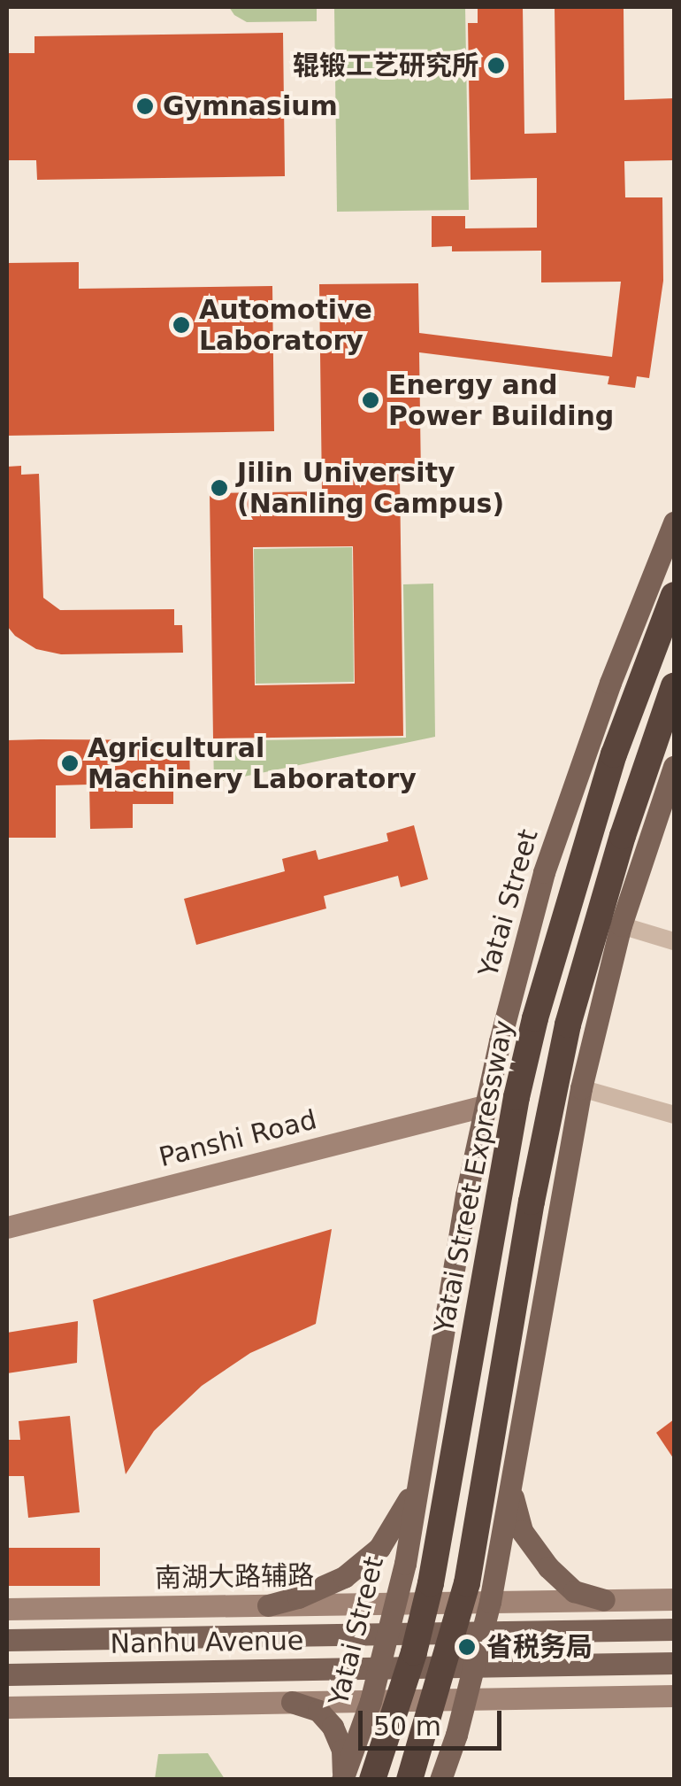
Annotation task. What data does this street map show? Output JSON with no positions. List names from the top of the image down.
{
  "streets": {
    "highway": ["Yatai Street Expressway"],
    "main road": ["Yatai Street", "Nanhu Avenue"],
    "street": ["Panshi Road", "南湖大路辅路"]
  },
  "crossings": [
    ["Yatai Street", "Panshi Road"],
    ["Yatai Street", "南湖大路辅路"],
    ["Yatai Street", "Nanhu Avenue"]
  ],
  "places": [
    "辊锻工艺研究所",
    "Gymnasium",
    "Automotive Laboratory",
    "Energy and Power Building",
    "Jilin University (Nanling Campus)",
    "Agricultural Machinery Laboratory",
    "省税务局"
  ],
  "scale_bar": "50 m"
}
